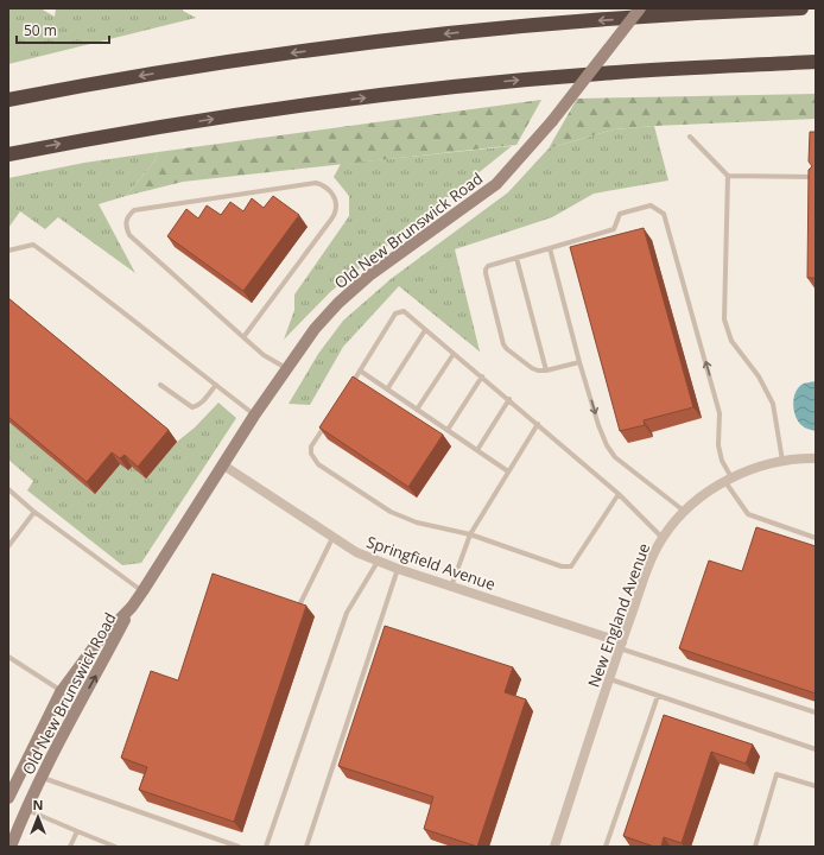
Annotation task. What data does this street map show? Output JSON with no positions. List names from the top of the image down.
{
  "streets": {
    "main road": ["Old New Brunswick Road"],
    "street": ["Springfield Avenue", "New England Avenue"]
  },
  "crossings": [
    ["Old New Brunswick Road", "Springfield Avenue"],
    ["Springfield Avenue", "New England Avenue"]
  ],
  "scale_bar": "50 m",
  "north": "top"
}
